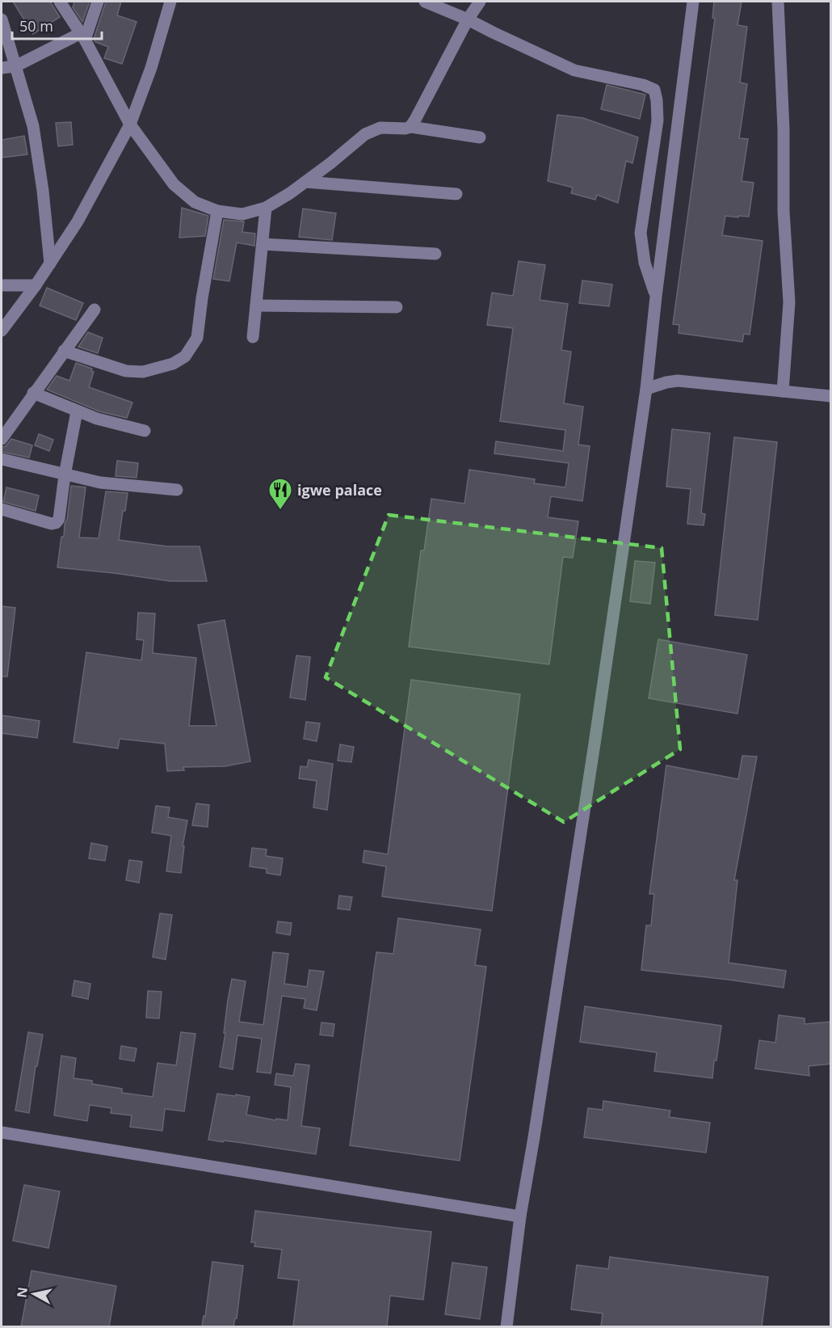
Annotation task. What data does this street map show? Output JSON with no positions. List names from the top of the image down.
{
  "places": {
    "restaurant": ["igwe palace"]
  },
  "scale_bar": "50 m",
  "north": "left"
}
